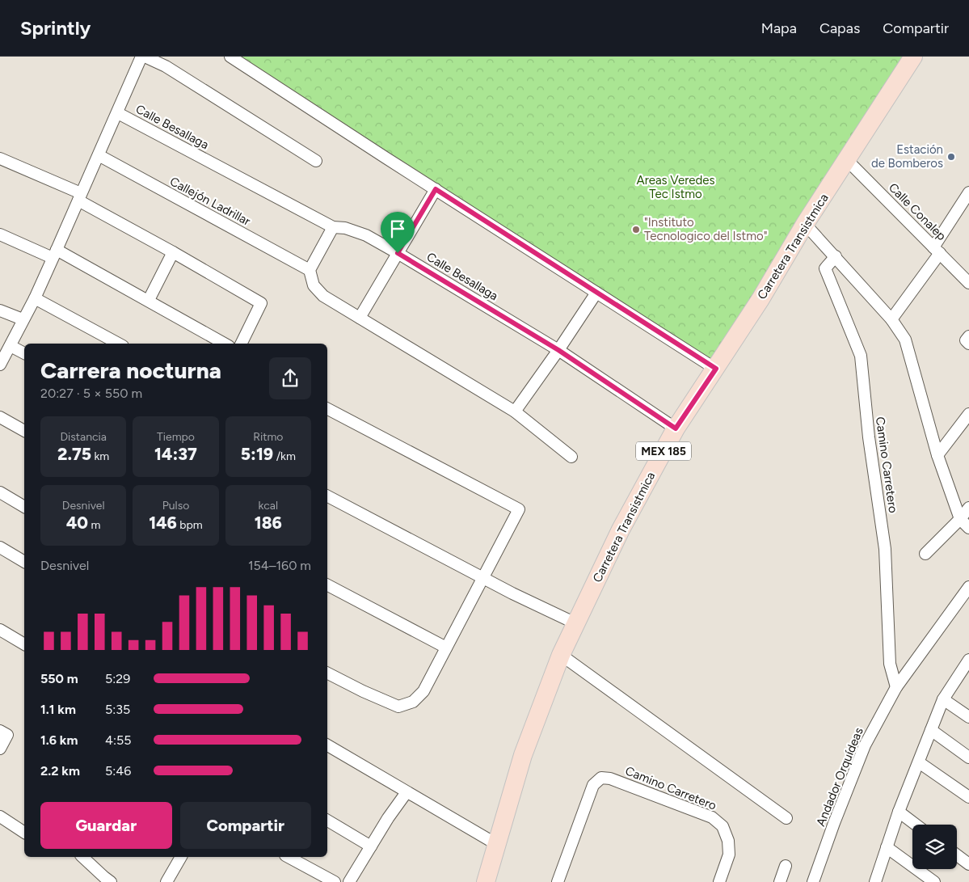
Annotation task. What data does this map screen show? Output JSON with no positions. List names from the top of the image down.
{
  "streets": {
    "main road": ["Carretera Transistmica", "MEX 185"],
    "street": [
      "Calle Besallaga",
      "Callejón Ladrillar",
      "Calle Conalep",
      "Camino Carretero",
      "Andador Orquídeas"
    ]
  },
  "crossings": [
    ["Calle Besallaga", "Carretera Transistmica"],
    ["Calle Conalep", "Carretera Transistmica"],
    ["Camino Carretero", "Andador Orquídeas"]
  ],
  "parks": ["Areas Veredes Tec Istmo"],
  "places": ["Estación de Bomberos", "\"Instituto Tecnologico del Istmo\""],
  "page": {
    "header": "Sprintly",
    "nav": ["Mapa", "Capas", "Compartir"],
    "heading": ["Carrera nocturna", "20:27 · 5 × 550 m"],
    "stats": [
      ["Distancia", "2.75 km"],
      ["Tiempo", "14:37"],
      ["Ritmo", "5:19 /km"],
      ["Desnivel", "40 m"],
      ["Pulso", "146 bpm"],
      ["kcal", "186"]
    ],
    "chart": ["Desnivel", "154–160 m"],
    "list": [
      {
        "name": "550 m",
        "note": "5:29"
      },
      {
        "name": "1.1 km",
        "note": "5:35"
      },
      {
        "name": "1.6 km",
        "note": "4:55"
      },
      {
        "name": "2.2 km",
        "note": "5:46"
      }
    ],
    "buttons": ["Guardar", "Compartir"]
  }
}
